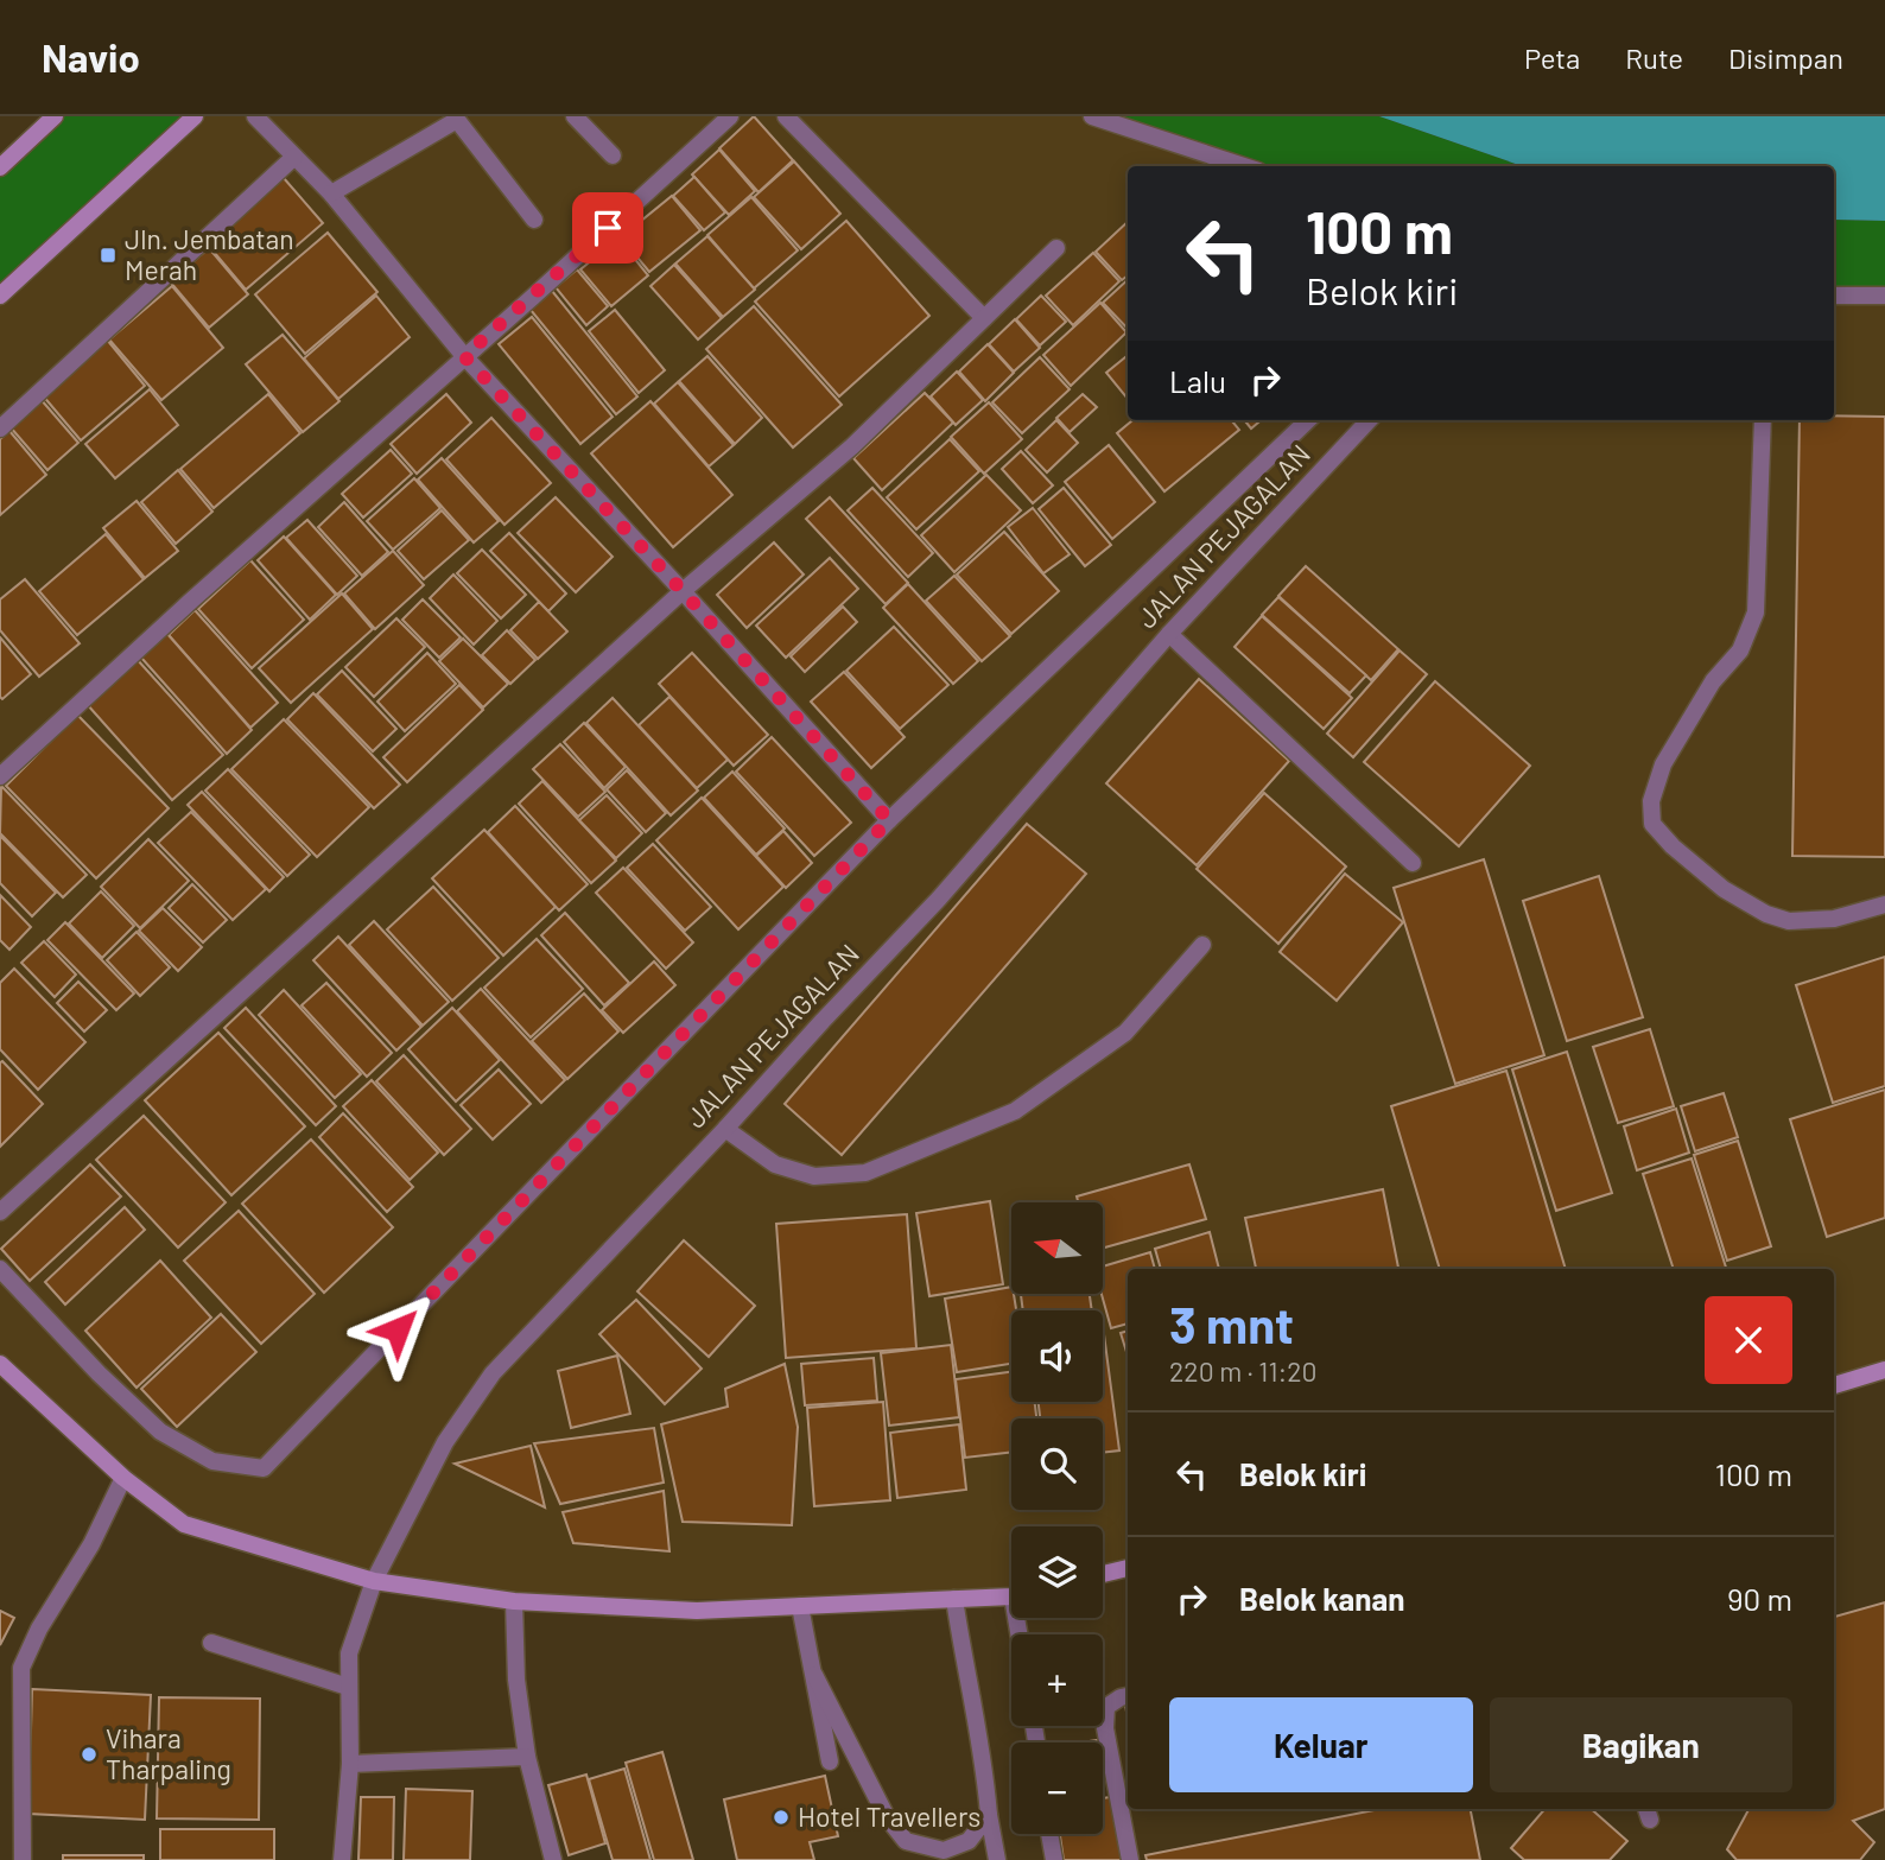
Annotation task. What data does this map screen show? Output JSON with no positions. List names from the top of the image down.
{
  "streets": {
    "street": ["JALAN PEJAGALAN"]
  },
  "places": {
    "transit": ["Jln. Jembatan Merah"],
    "other": ["Vihara Tharpaling", "Hotel Travellers"]
  },
  "north": "left",
  "page": {
    "header": "Navio",
    "nav": ["Peta", "Rute", "Disimpan"],
    "turn": ["100 m", "Belok kiri"],
    "then": "Lalu",
    "map_buttons": ["+", "−"],
    "heading": ["3 mnt", "220 m · 11:20"],
    "list": [
      {
        "name": "Belok kiri",
        "value": "100 m"
      },
      {
        "name": "Belok kanan",
        "value": "90 m"
      }
    ],
    "buttons": ["Keluar", "Bagikan"]
  }
}
